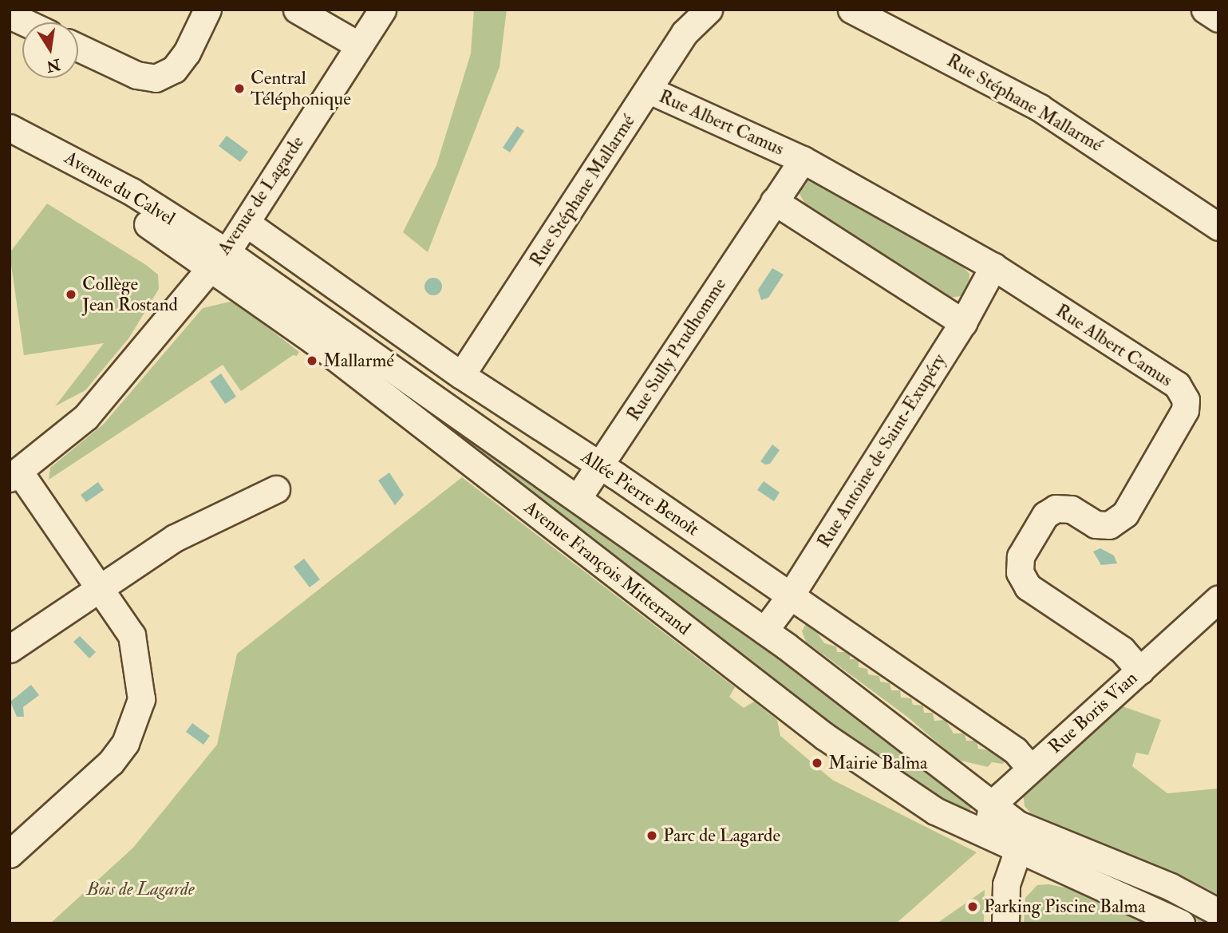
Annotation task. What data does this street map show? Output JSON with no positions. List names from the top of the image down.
{
  "streets": {
    "street": [
      "Rue Stéphane Mallarmé",
      "Rue Albert Camus",
      "Avenue du Calvel",
      "Avenue de Lagarde",
      "Rue Sully Prudhomme",
      "Rue Antoine de Saint-Exupéry",
      "Allée Pierre Benoît",
      "Avenue François Mitterrand",
      "Rue Boris Vian"
    ]
  },
  "crossings": [
    ["Rue Stéphane Mallarmé", "Rue Albert Camus"],
    ["Rue Stéphane Mallarmé", "Allée Pierre Benoît"],
    ["Rue Albert Camus", "Rue Sully Prudhomme"],
    ["Rue Albert Camus", "Rue Antoine de Saint-Exupéry"],
    ["Rue Albert Camus", "Rue Boris Vian"],
    ["Avenue du Calvel", "Avenue de Lagarde"],
    ["Avenue du Calvel", "Avenue François Mitterrand"],
    ["Avenue de Lagarde", "Allée Pierre Benoît"],
    ["Avenue de Lagarde", "Avenue François Mitterrand"],
    ["Rue Sully Prudhomme", "Allée Pierre Benoît"],
    ["Rue Sully Prudhomme", "Avenue François Mitterrand"],
    ["Rue Antoine de Saint-Exupéry", "Allée Pierre Benoît"],
    ["Rue Antoine de Saint-Exupéry", "Avenue François Mitterrand"],
    ["Allée Pierre Benoît", "Rue Boris Vian"],
    ["Avenue François Mitterrand", "Rue Boris Vian"]
  ],
  "parks": ["Bois de Lagarde"],
  "places": [
    "Central Téléphonique",
    "Collège Jean Rostand",
    "Mallarmé",
    "Mairie Balma",
    "Parc de Lagarde",
    "Parking Piscine Balma"
  ],
  "north": "bottom"
}
